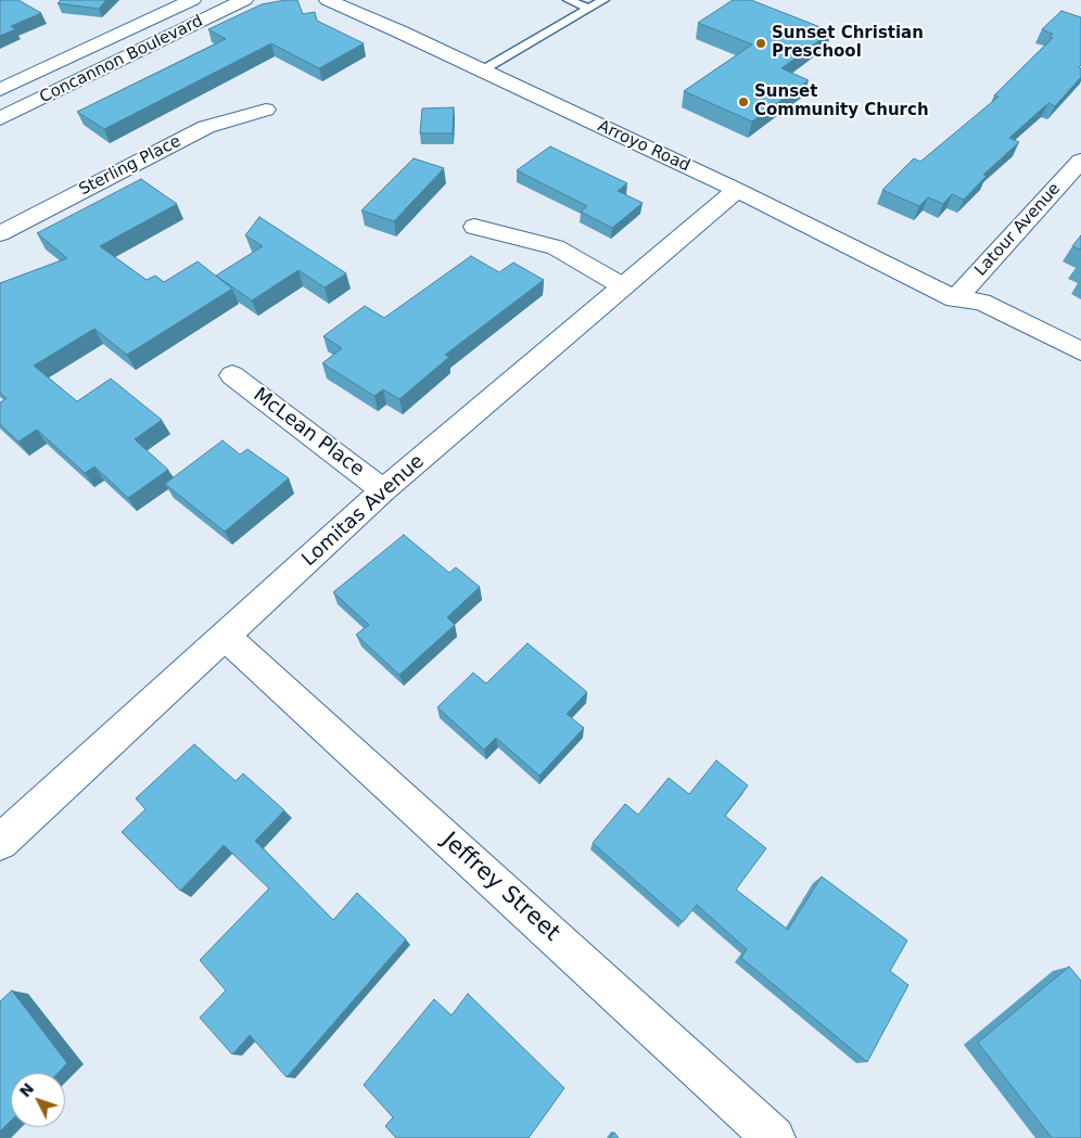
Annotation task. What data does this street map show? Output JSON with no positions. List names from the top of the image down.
{
  "streets": {
    "street": [
      "Concannon Boulevard",
      "Arroyo Road",
      "Sterling Place",
      "Latour Avenue",
      "McLean Place",
      "Lomitas Avenue",
      "Jeffrey Street"
    ]
  },
  "crossings": [
    ["Arroyo Road", "Latour Avenue"],
    ["Arroyo Road", "Lomitas Avenue"],
    ["McLean Place", "Lomitas Avenue"],
    ["Lomitas Avenue", "Jeffrey Street"]
  ],
  "places": ["Sunset Christian Preschool", "Sunset Community Church"],
  "north": "top left"
}
